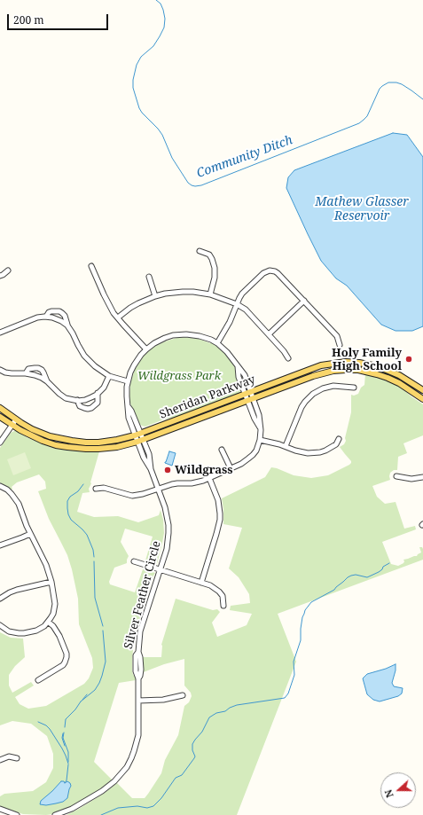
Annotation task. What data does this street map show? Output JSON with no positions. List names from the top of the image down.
{
  "streets": {
    "main road": ["Sheridan Parkway"],
    "street": ["Silver Feather Circle"]
  },
  "crossings": [
    ["Sheridan Parkway", "Silver Feather Circle"]
  ],
  "water": ["Community Ditch", "Mathew Glasser Reservoir"],
  "parks": ["Wildgrass Park"],
  "places": ["Holy Family High School", "Wildgrass"],
  "scale_bar": "200 m",
  "north": "left"
}
